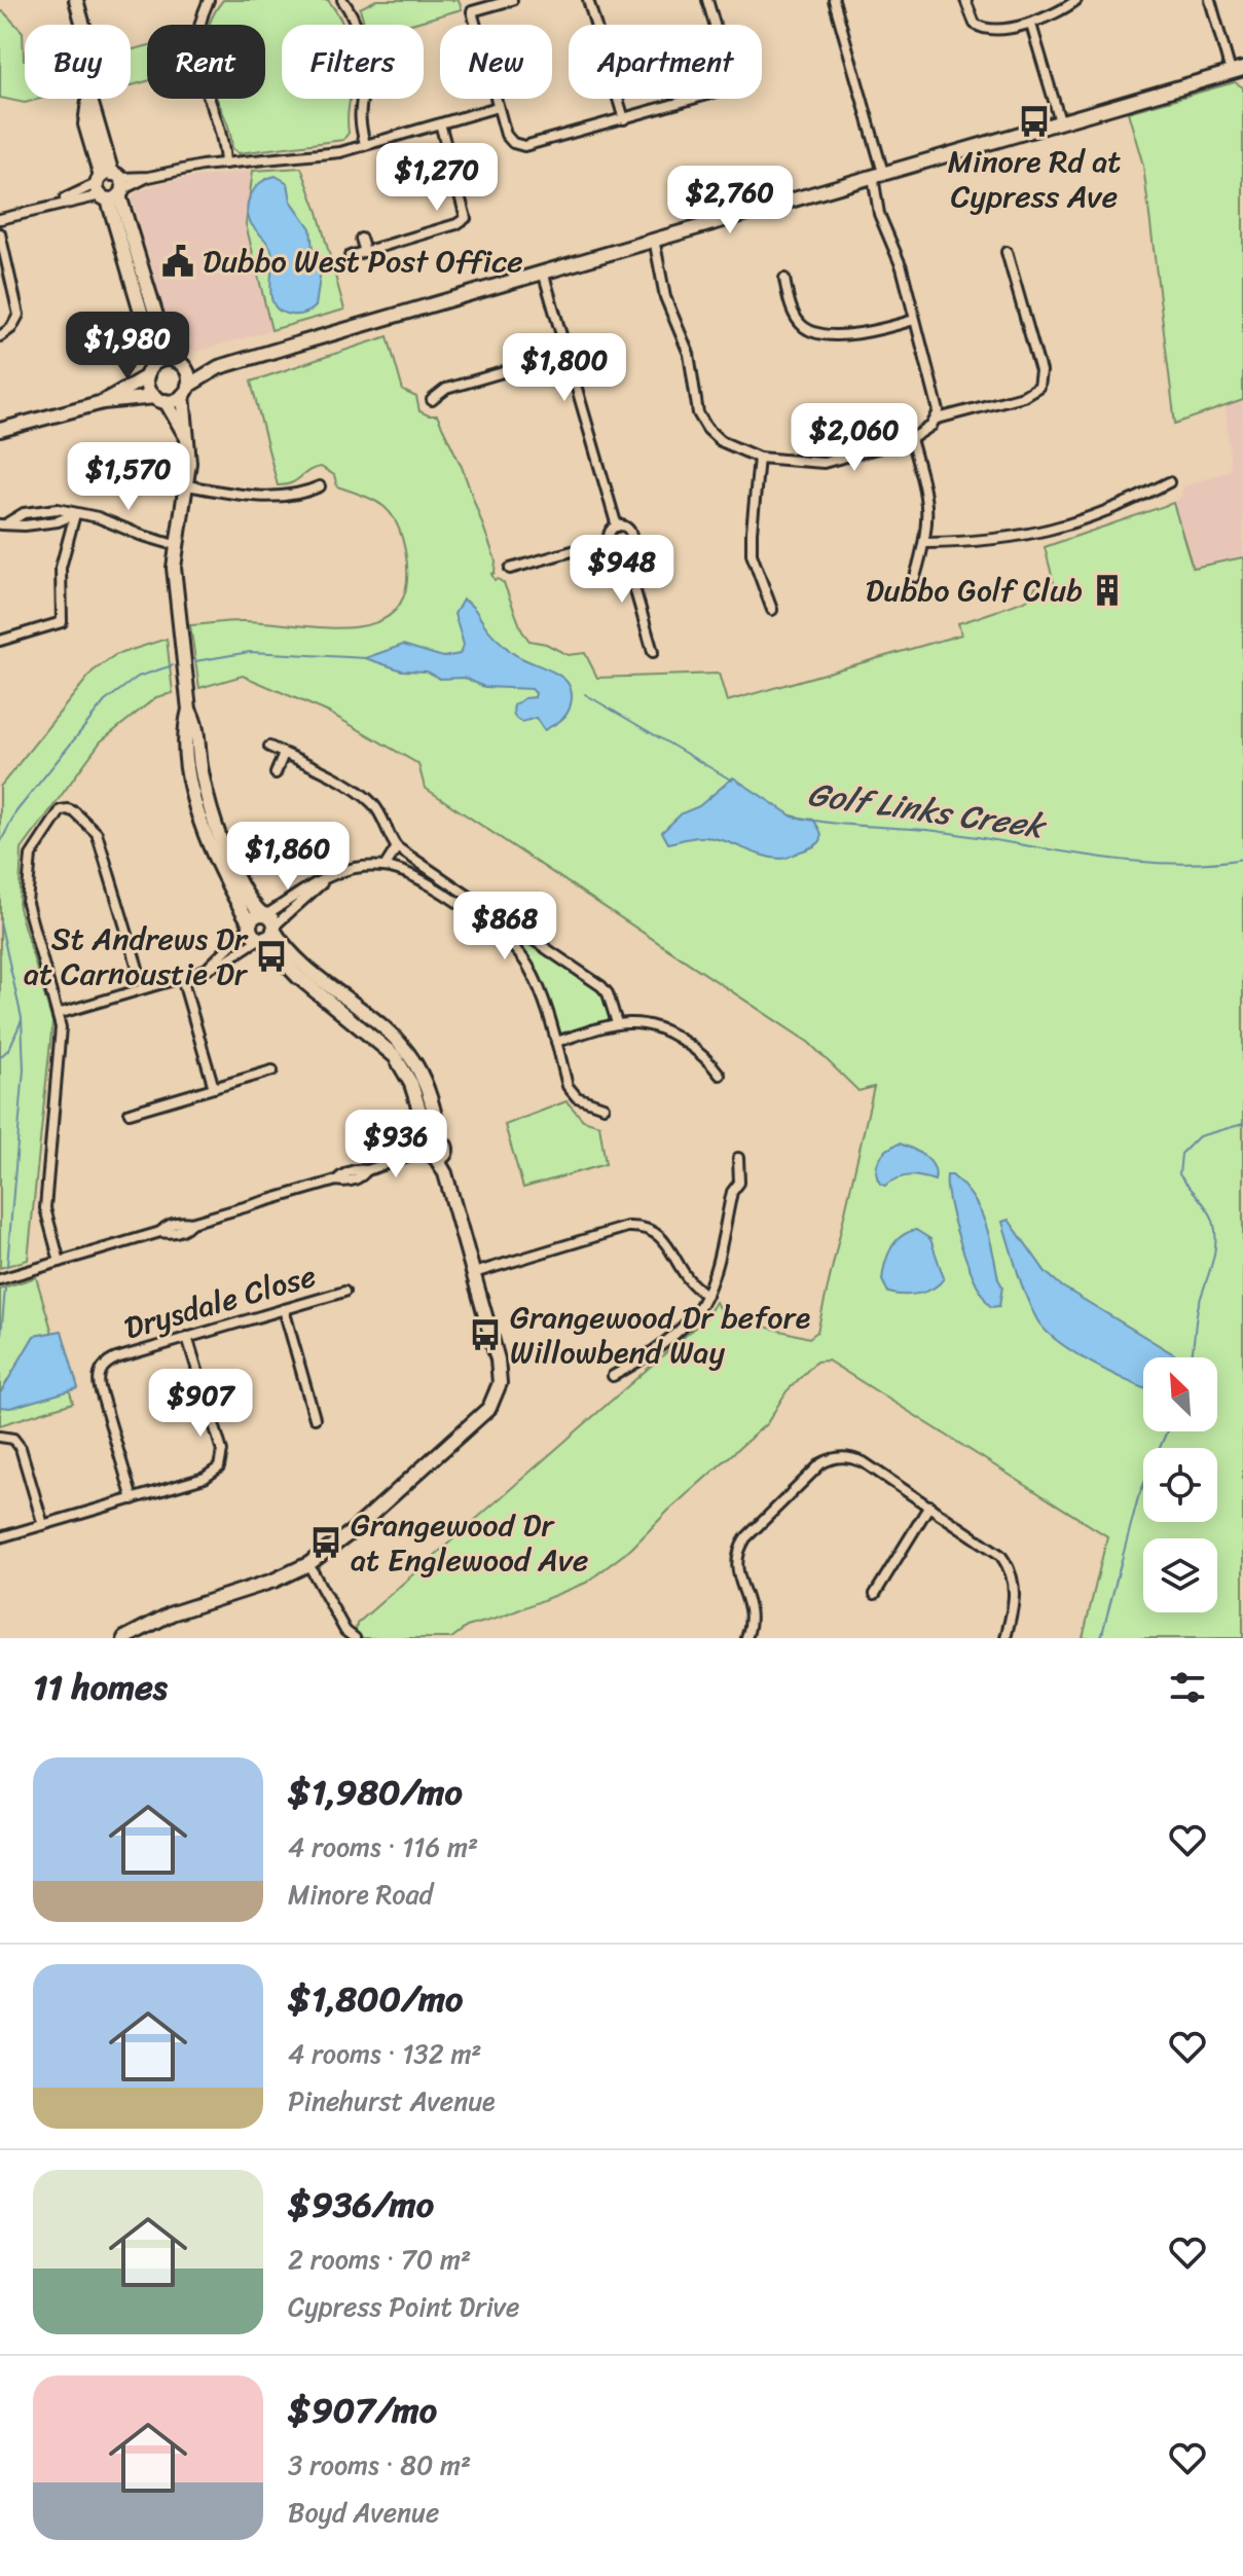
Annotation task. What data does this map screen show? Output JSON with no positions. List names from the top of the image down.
{
  "streets": {
    "street": ["Drysdale Close"]
  },
  "water": ["Golf Links Creek"],
  "places": {
    "bus stop": [
      "Minore Rd at Cypress Ave",
      "St Andrews Dr at Carnoustie Dr",
      "Grangewood Dr before Willowbend Way",
      "Grangewood Dr at Englewood Ave"
    ],
    "public building": ["Dubbo West Post Office"],
    "building": ["Dubbo Golf Club"]
  },
  "north": "top left",
  "page": {
    "chip": [
      "Buy",
      "Rent",
      "Filters",
      "New",
      "Apartment"
    ],
    "price": [
      "$1,270",
      "$2,760",
      "$1,980",
      "$1,800",
      "$2,060",
      "$1,570",
      "$948",
      "$1,860",
      "$868",
      "$936",
      "$907"
    ],
    "heading": "11 homes",
    "list": [
      {
        "name": "$1,980/mo",
        "note": "4 rooms · 116 m² · Minore Road"
      },
      {
        "name": "$1,800/mo",
        "note": "4 rooms · 132 m² · Pinehurst Avenue"
      },
      {
        "name": "$936/mo",
        "note": "2 rooms · 70 m² · Cypress Point Drive"
      },
      {
        "name": "$907/mo",
        "note": "3 rooms · 80 m² · Boyd Avenue"
      }
    ]
  }
}
